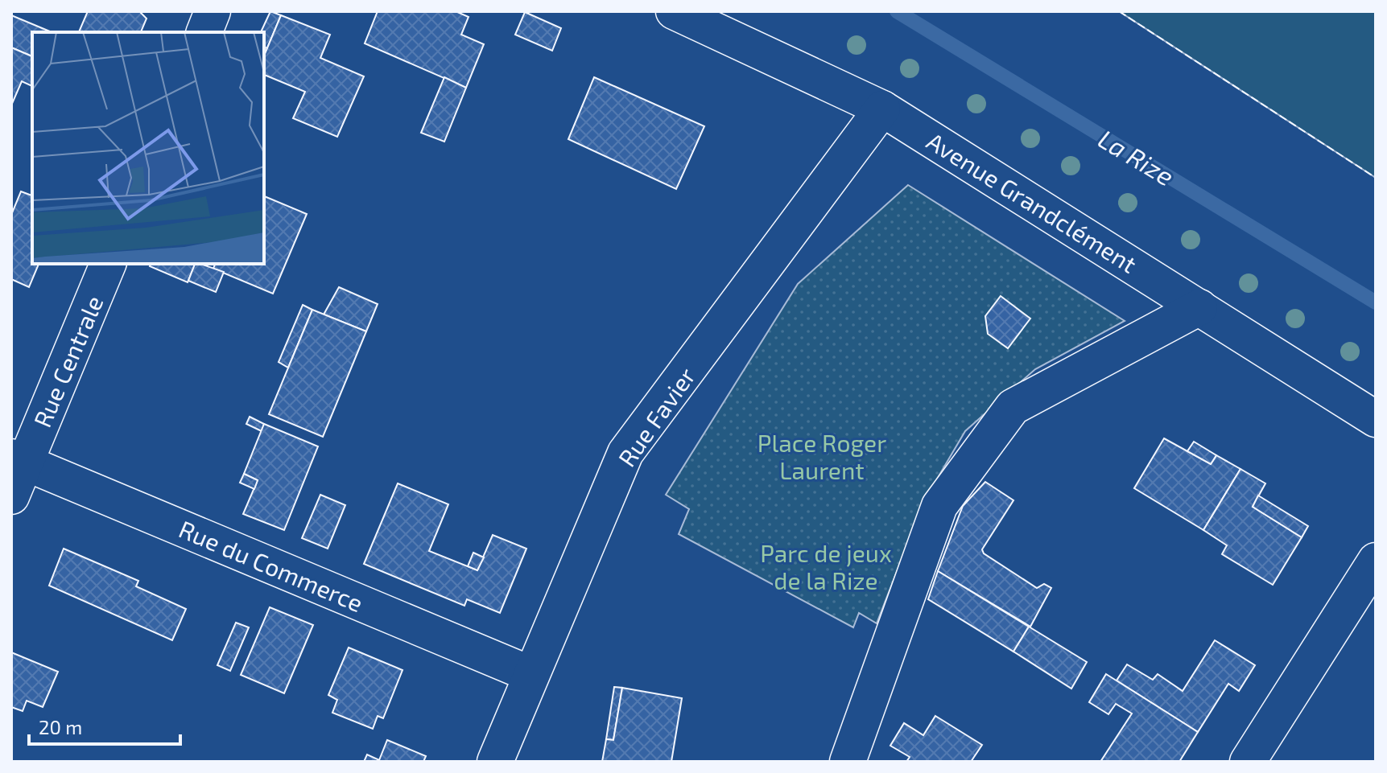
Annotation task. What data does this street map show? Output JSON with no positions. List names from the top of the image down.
{
  "streets": {
    "street": [
      "Avenue Grandclément",
      "Rue Centrale",
      "Rue Favier",
      "Rue du Commerce"
    ]
  },
  "crossings": [
    ["Avenue Grandclément", "Rue Favier"],
    ["Rue Centrale", "Rue du Commerce"],
    ["Rue Favier", "Rue du Commerce"]
  ],
  "water": ["La Rize"],
  "parks": ["Place Roger Laurent", "Parc de jeux de la Rize"],
  "scale_bar": "20 m"
}
